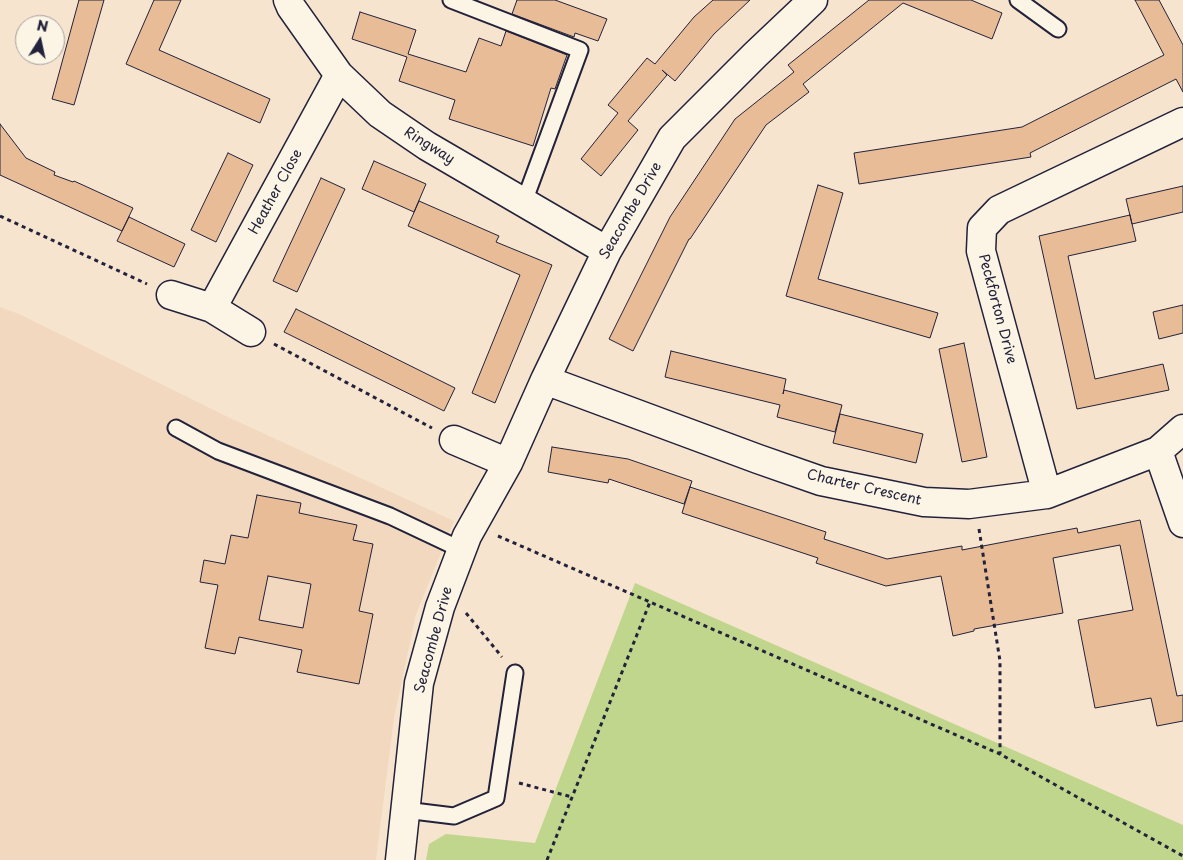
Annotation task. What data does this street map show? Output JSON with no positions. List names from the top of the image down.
{
  "streets": {
    "street": [
      "Ringway",
      "Heather Close",
      "Seacombe Drive",
      "Peckforton Drive",
      "Charter Crescent"
    ]
  },
  "crossings": [
    ["Ringway", "Heather Close"],
    ["Ringway", "Seacombe Drive"],
    ["Seacombe Drive", "Charter Crescent"],
    ["Peckforton Drive", "Charter Crescent"]
  ],
  "north": "top"
}
